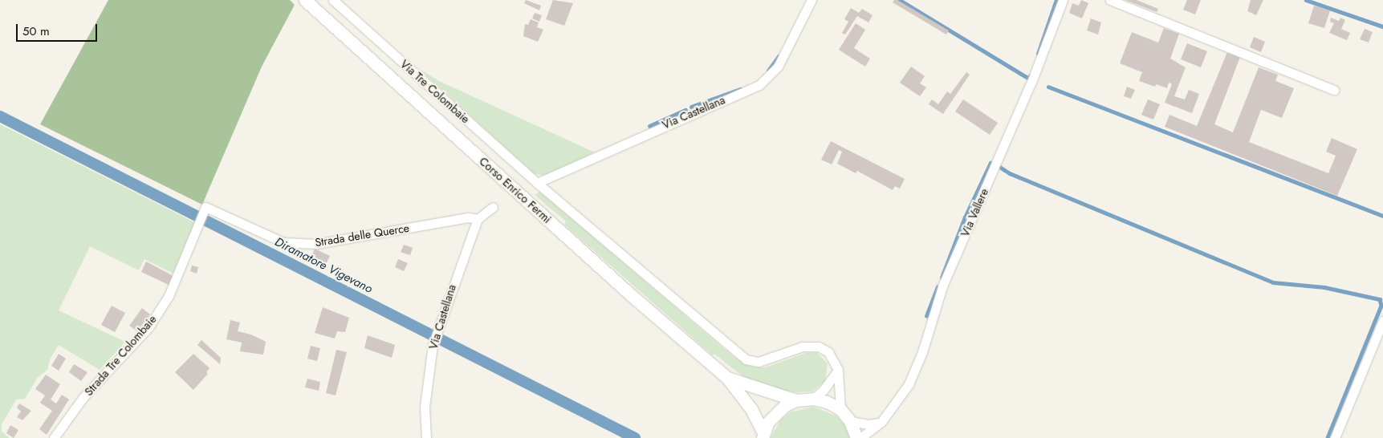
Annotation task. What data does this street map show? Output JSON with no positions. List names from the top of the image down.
{
  "streets": {
    "main road": ["Corso Enrico Fermi"],
    "street": [
      "Via Tre Colombaie",
      "Via Castellana",
      "Via Vallere",
      "Strada delle Querce",
      "Strada Tre Colombaie"
    ]
  },
  "crossings": [
    ["Via Tre Colombaie", "Via Castellana"],
    ["Via Castellana", "Strada delle Querce"],
    ["Strada delle Querce", "Strada Tre Colombaie"]
  ],
  "water": ["Diramatore Vigevano"],
  "scale_bar": "50 m"
}
